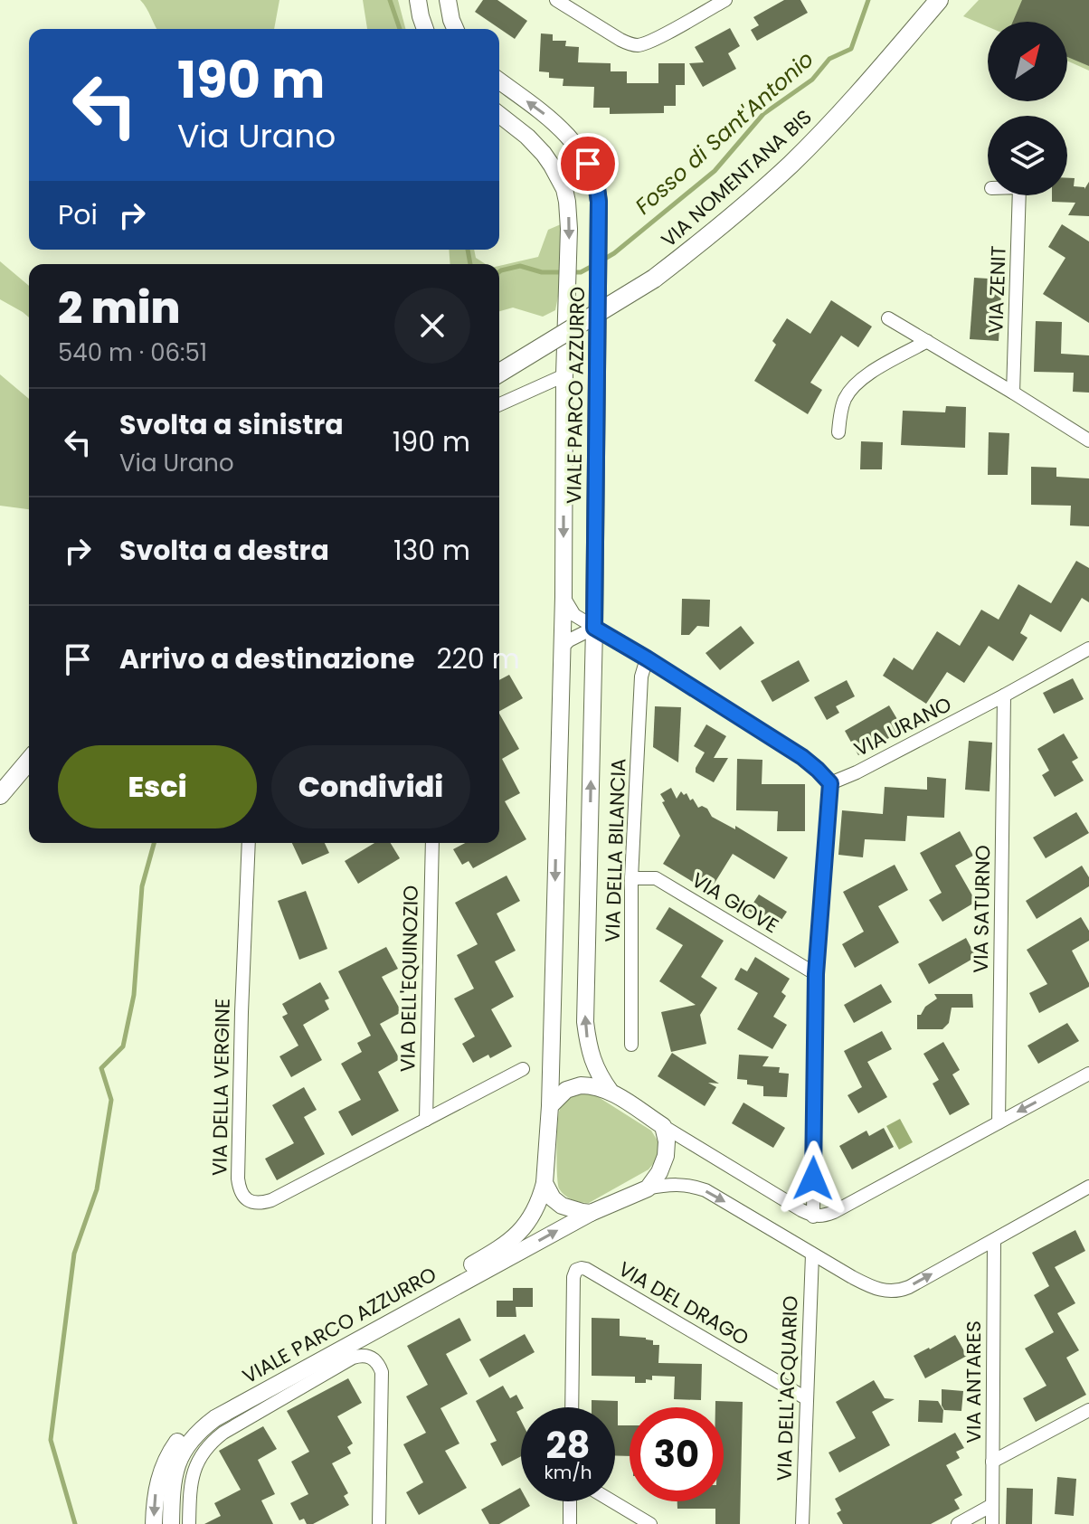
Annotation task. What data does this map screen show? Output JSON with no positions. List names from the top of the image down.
{
  "streets": {
    "main road": ["VIA NOMENTANA BIS"],
    "street": [
      "VIA ZENIT",
      "VIALE PARCO AZZURRO",
      "VIA URANO",
      "VIA DELLA BILANCIA",
      "VIA GIOVE",
      "VIA SATURNO",
      "VIA DELL'EQUINOZIO",
      "VIA DELLA VERGINE",
      "VIA DEL DRAGO",
      "VIA ANTARES",
      "VIA DELL'ACQUARIO"
    ]
  },
  "crossings": [
    ["VIA URANO", "VIA SATURNO"],
    ["VIA DELLA BILANCIA", "VIA GIOVE"],
    ["VIA DELL'EQUINOZIO", "VIA DELLA VERGINE"],
    ["VIA DEL DRAGO", "VIA DELL'ACQUARIO"]
  ],
  "water": ["Fosso di Sant'Antonio"],
  "north": "top right",
  "page": {
    "turn": ["190 m", "Via Urano"],
    "then": "Poi",
    "heading": ["2 min", "540 m · 06:51"],
    "list": [
      {
        "name": "Svolta a sinistra",
        "note": "Via Urano",
        "value": "190 m"
      },
      {
        "name": "Svolta a destra",
        "value": "130 m"
      },
      {
        "name": "Arrivo a destinazione",
        "value": "220 m"
      }
    ],
    "buttons": ["Esci", "Condividi"],
    "speed": "28 km/h",
    "limit": "30"
  }
}
